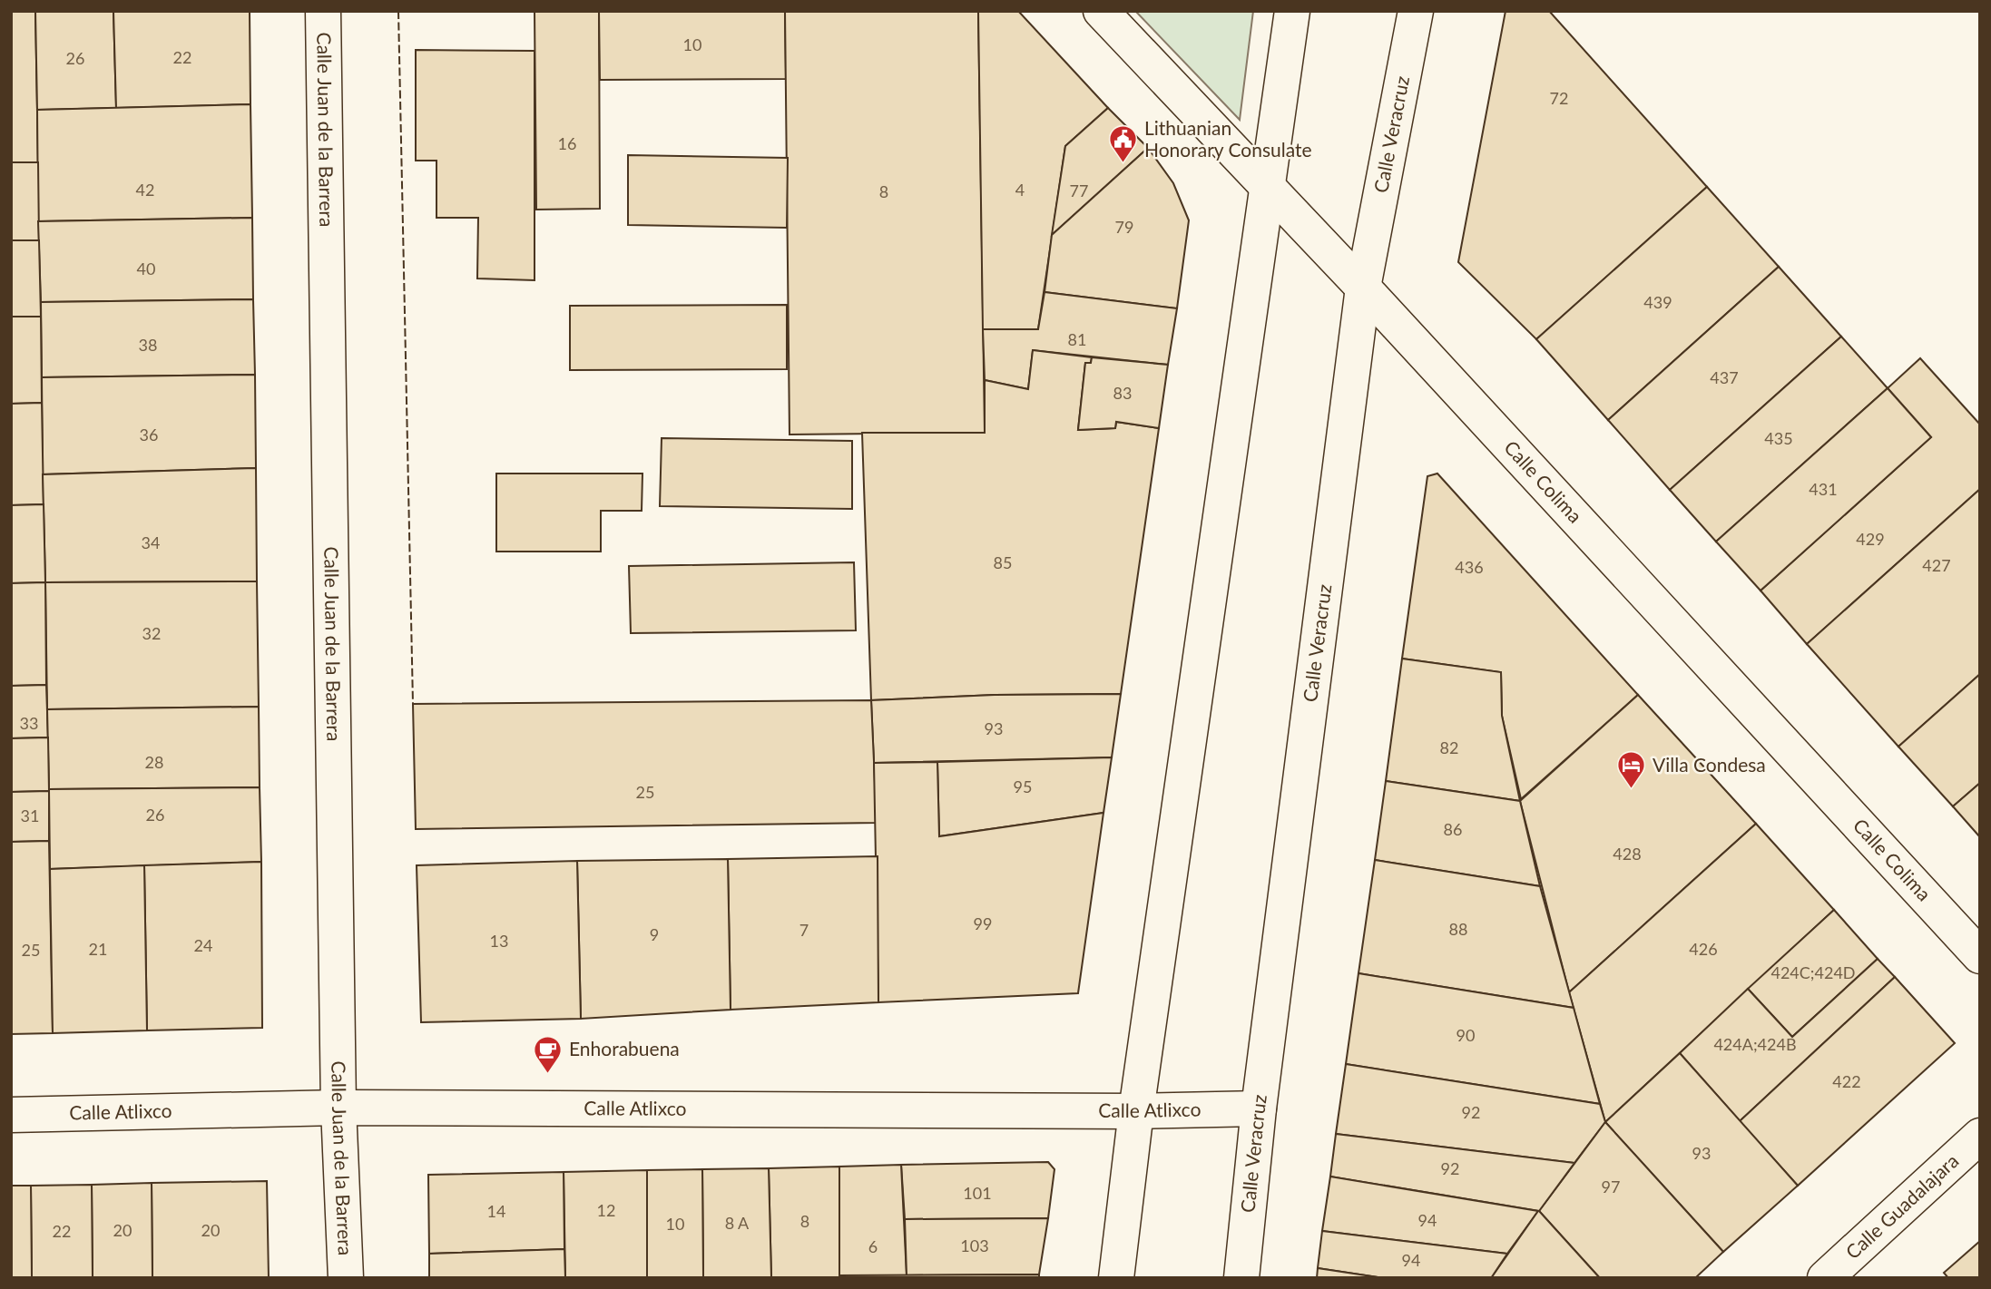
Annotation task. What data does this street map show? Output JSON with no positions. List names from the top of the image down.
{
  "streets": {
    "street": [
      "Calle Juan de la Barrera",
      "Calle Veracruz",
      "Calle Colima",
      "Calle Atlixco",
      "Calle Guadalajara"
    ]
  },
  "crossings": [
    ["Calle Juan de la Barrera", "Calle Atlixco"],
    ["Calle Veracruz", "Calle Colima"],
    ["Calle Veracruz", "Calle Atlixco"]
  ],
  "places": {
    "public building": ["Lithuanian Honorary Consulate"],
    "hotel": ["Villa Condesa"],
    "cafe": ["Enhorabuena"]
  },
  "house_numbers": [
    "10",
    "22",
    "26",
    "72",
    "16",
    "42",
    "4",
    "77",
    "8",
    "79",
    "40",
    "439",
    "81",
    "38",
    "437",
    "83",
    "36",
    "435",
    "431",
    "429",
    "34",
    "85",
    "427",
    "436",
    "32",
    "33",
    "93",
    "82",
    "28",
    "95",
    "25",
    "26",
    "31",
    "86",
    "428",
    "99",
    "88",
    "7",
    "9",
    "13",
    "24",
    "21",
    "426",
    "25",
    "424C;424D",
    "90",
    "424A;424B",
    "422",
    "92",
    "93",
    "92",
    "97",
    "101",
    "12",
    "14",
    "94",
    "8",
    "8 A",
    "10",
    "20",
    "20",
    "22",
    "103",
    "6",
    "94"
  ]
}
